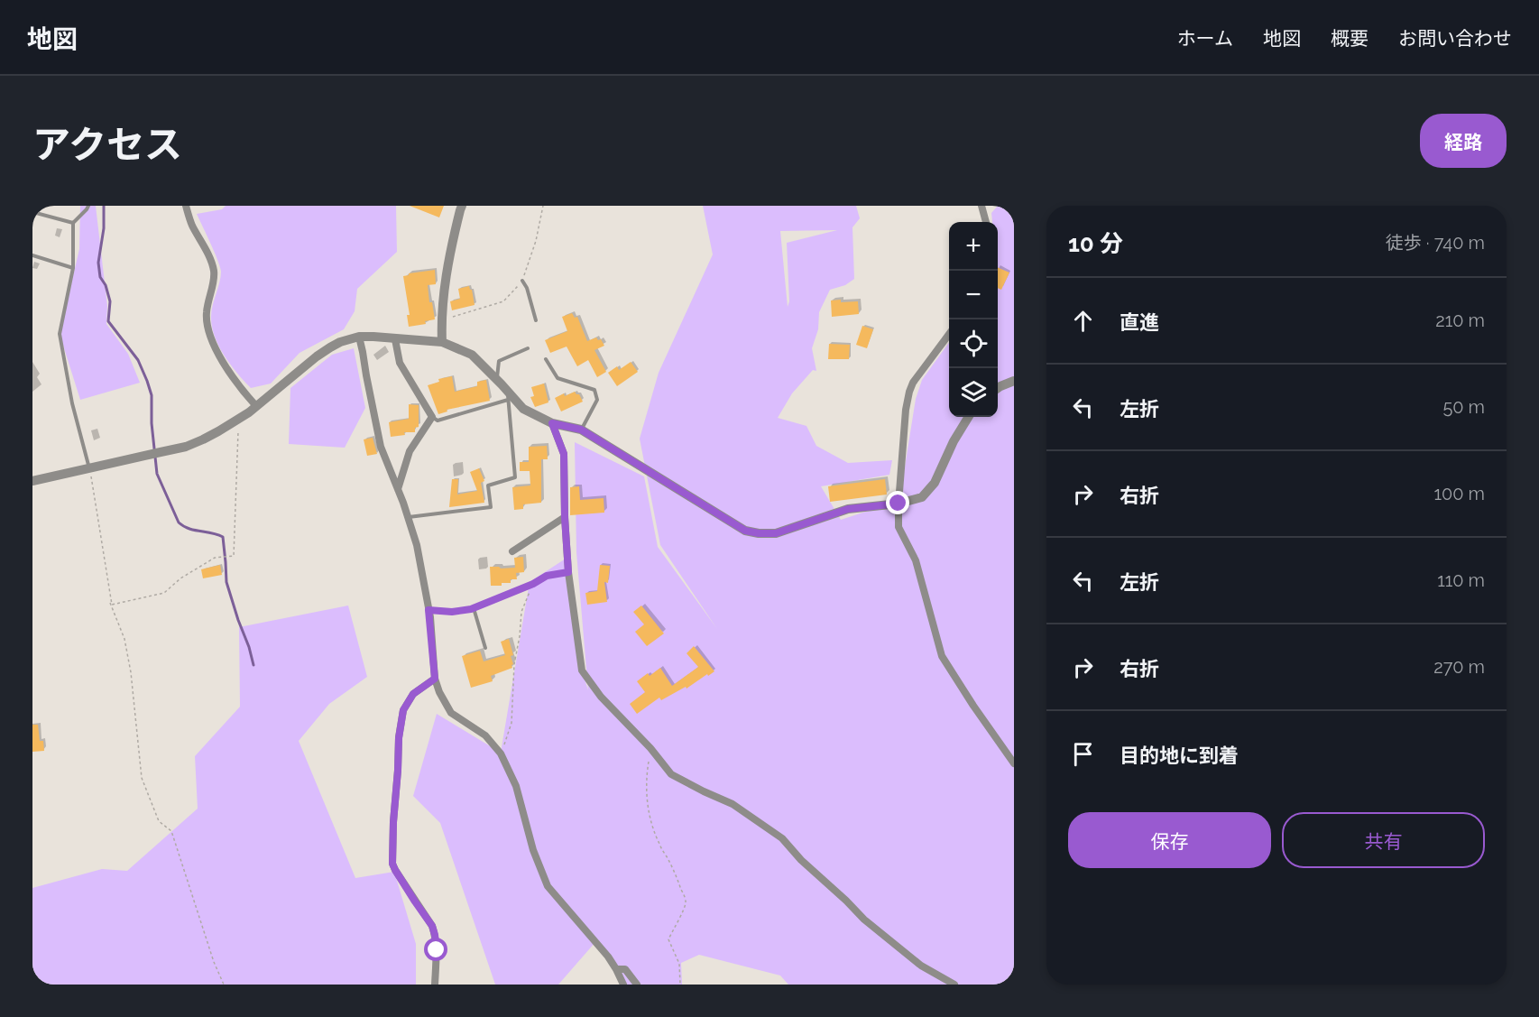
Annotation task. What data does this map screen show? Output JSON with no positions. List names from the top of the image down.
{
  "page": {
    "header": "地図",
    "nav": [
      "ホーム",
      "地図",
      "概要",
      "お問い合わせ"
    ],
    "title": "アクセス",
    "buttons": [
      "経路",
      ["保存", "共有"]
    ],
    "heading": ["10 分", "徒歩 · 740 m"],
    "map_buttons": ["+", "−"],
    "list": [
      ["直進", "210 m"],
      ["左折", "50 m"],
      ["右折", "100 m"],
      ["左折", "110 m"],
      ["右折", "270 m"],
      "目的地に到着"
    ]
  }
}
